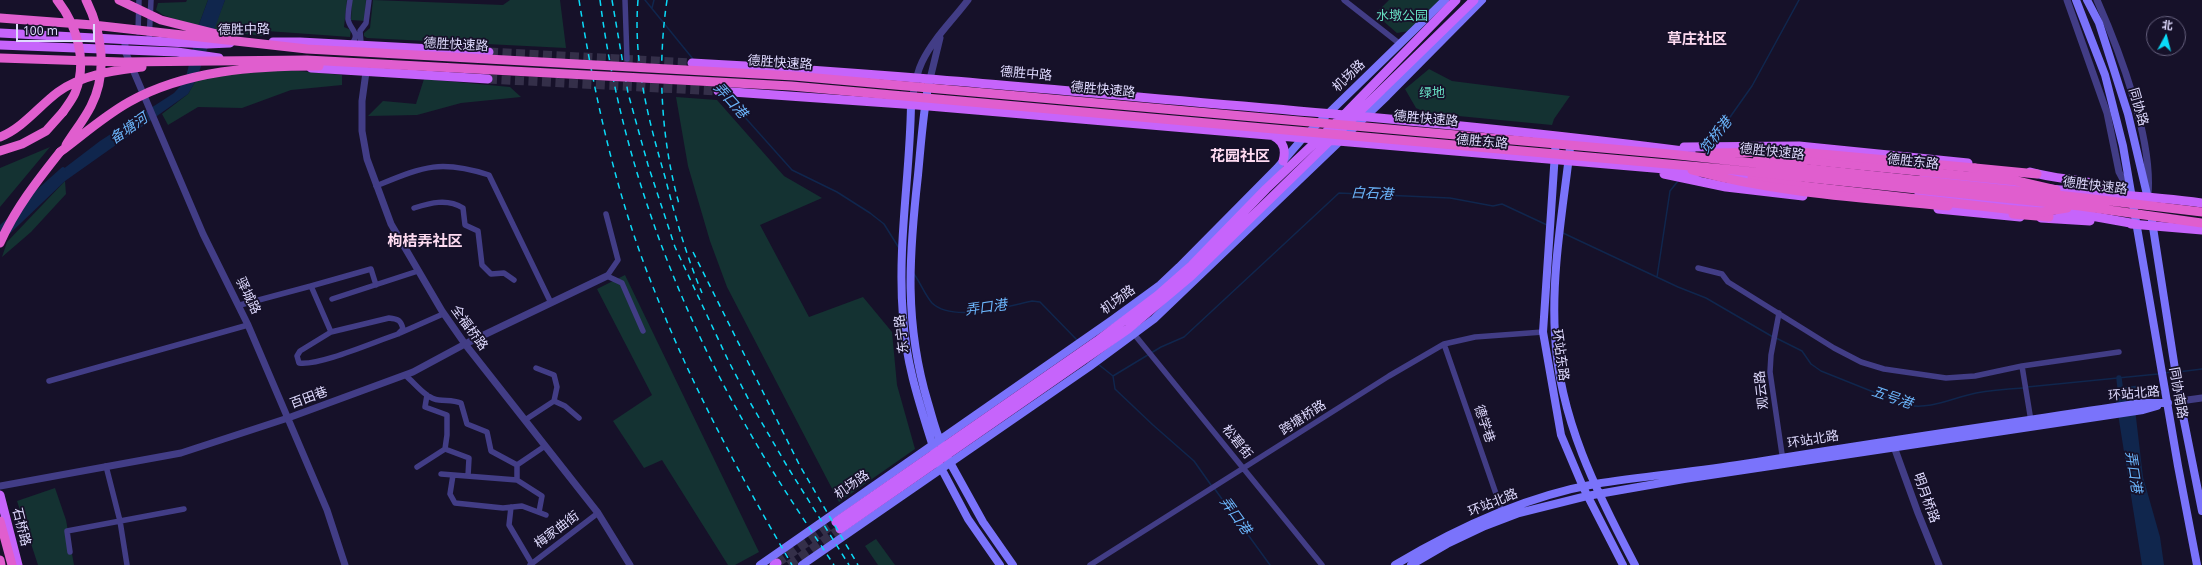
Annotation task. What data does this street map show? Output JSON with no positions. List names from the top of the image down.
{
  "streets": {
    "highway": ["德胜快速路"],
    "main road": [
      "德胜中路",
      "机场路",
      "同协路",
      "德胜东路",
      "东宁路",
      "环站东路",
      "同协南路",
      "环站北路",
      "石桥路"
    ],
    "street": [
      "驿城路",
      "全福桥路",
      "观云路",
      "百田巷",
      "跨塘桥路",
      "德学巷",
      "松碧街",
      "明月桥路",
      "梅家曲街"
    ]
  },
  "crossings": [
    ["德胜中路", "机场路"],
    ["德胜中路", "德胜东路"],
    ["德胜中路", "驿城路"],
    ["德胜中路", "东宁路"],
    ["德胜快速路", "德胜东路"],
    ["机场路", "德胜东路"],
    ["机场路", "东宁路"],
    ["机场路", "松碧街"],
    ["同协路", "德胜东路"],
    ["同协路", "同协南路"],
    ["德胜东路", "环站东路"],
    ["德胜东路", "同协南路"],
    ["驿城路", "百田巷"],
    ["全福桥路", "百田巷"],
    ["全福桥路", "梅家曲街"],
    ["环站东路", "环站北路"],
    ["环站东路", "跨塘桥路"],
    ["观云路", "环站北路"],
    ["同协南路", "环站北路"],
    ["环站北路", "德学巷"],
    ["环站北路", "明月桥路"],
    ["跨塘桥路", "德学巷"],
    ["跨塘桥路", "松碧街"]
  ],
  "districts": ["草庄社区", "花园社区", "枸桔弄社区"],
  "water": [
    "弄口港",
    "备塘河",
    "笕桥港",
    "白石港",
    "五号港"
  ],
  "parks": ["水墩公园", "绿地"],
  "scale_bar": "100 m",
  "north": "top"
}
